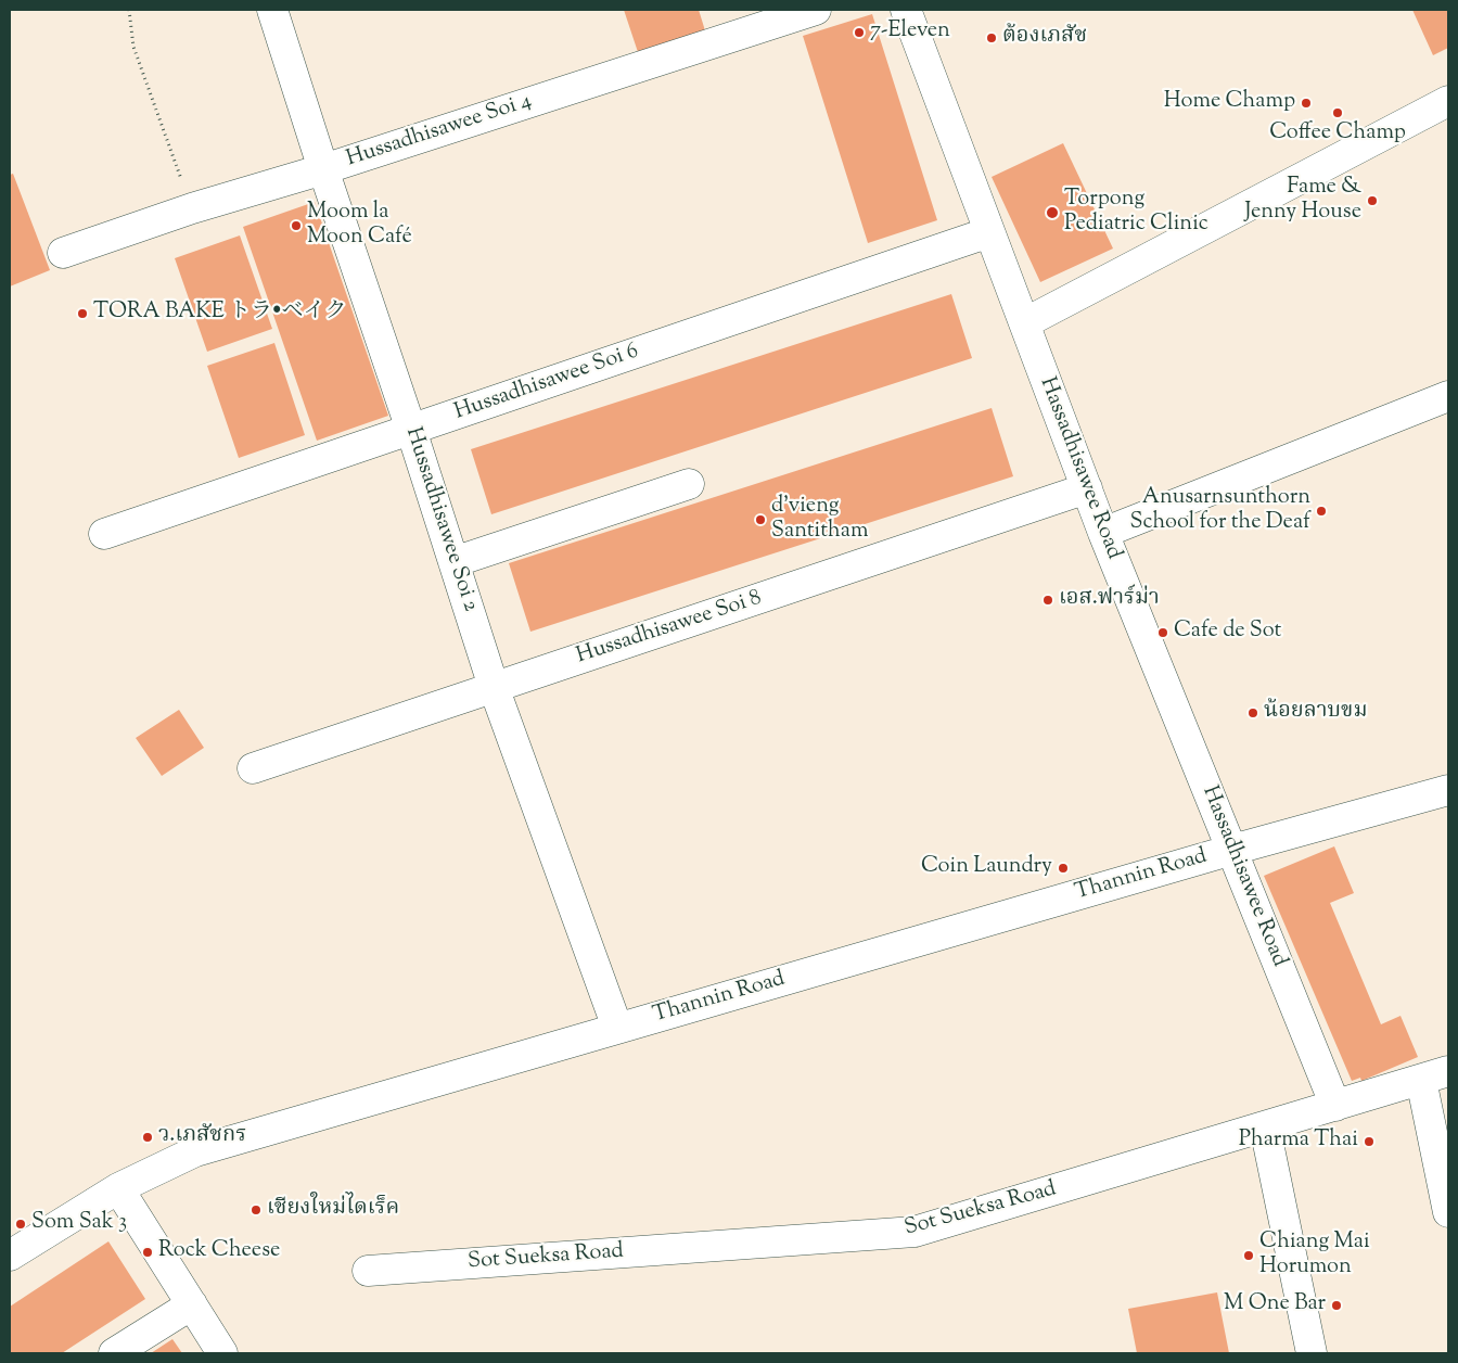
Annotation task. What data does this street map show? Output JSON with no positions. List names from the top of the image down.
{
  "streets": {
    "street": [
      "Hussadhisawee Soi 4",
      "Hussadhisawee Soi 6",
      "Hassadhisawee Road",
      "Hussadhisawee Soi 2",
      "Hussadhisawee Soi 8",
      "Thannin Road",
      "Sot Sueksa Road"
    ]
  },
  "crossings": [
    ["Hussadhisawee Soi 4", "Hussadhisawee Soi 2"],
    ["Hussadhisawee Soi 6", "Hassadhisawee Road"],
    ["Hussadhisawee Soi 6", "Hussadhisawee Soi 2"],
    ["Hassadhisawee Road", "Hussadhisawee Soi 8"],
    ["Hassadhisawee Road", "Thannin Road"],
    ["Hassadhisawee Road", "Sot Sueksa Road"],
    ["Hussadhisawee Soi 2", "Hussadhisawee Soi 8"],
    ["Hussadhisawee Soi 2", "Thannin Road"]
  ],
  "places": [
    "7-Eleven",
    "ต้องเภสัช",
    "Home Champ",
    "Coffee Champ",
    "Fame & Jenny House",
    "Torpong Pediatric Clinic",
    "Moom la Moon Café",
    "TORA BAKE トラ•ベイク",
    "Anusarnsunthorn School for the Deaf",
    "d'vieng Santitham",
    "เอส.ฟาร์ม่า",
    "Cafe de Sot",
    "น้อยลาบขม",
    "Coin Laundry",
    "ว.เภสัชกร",
    "Pharma Thai",
    "เชียงใหม่ไดเร็ค",
    "Som Sak 3",
    "Rock Cheese",
    "Chiang Mai Horumon",
    "M One Bar"
  ]
}
